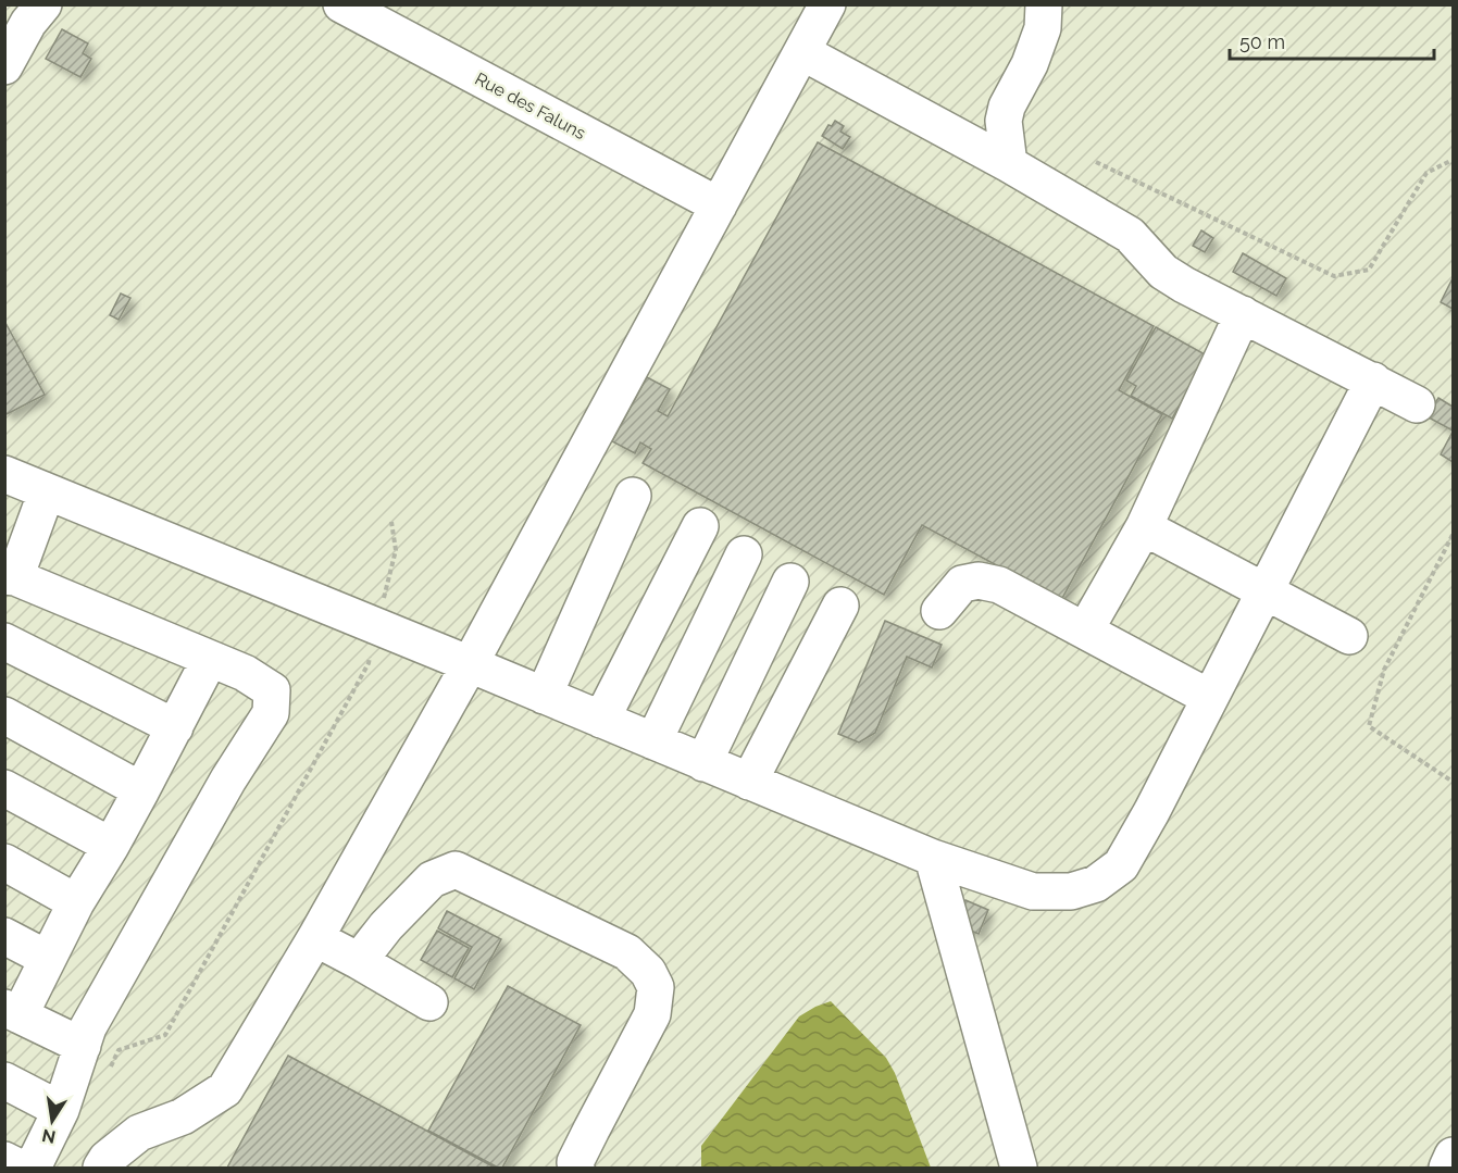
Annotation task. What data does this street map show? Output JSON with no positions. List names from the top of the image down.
{
  "streets": {
    "street": ["Rue des Faluns"]
  },
  "scale_bar": "50 m",
  "north": "bottom"
}
